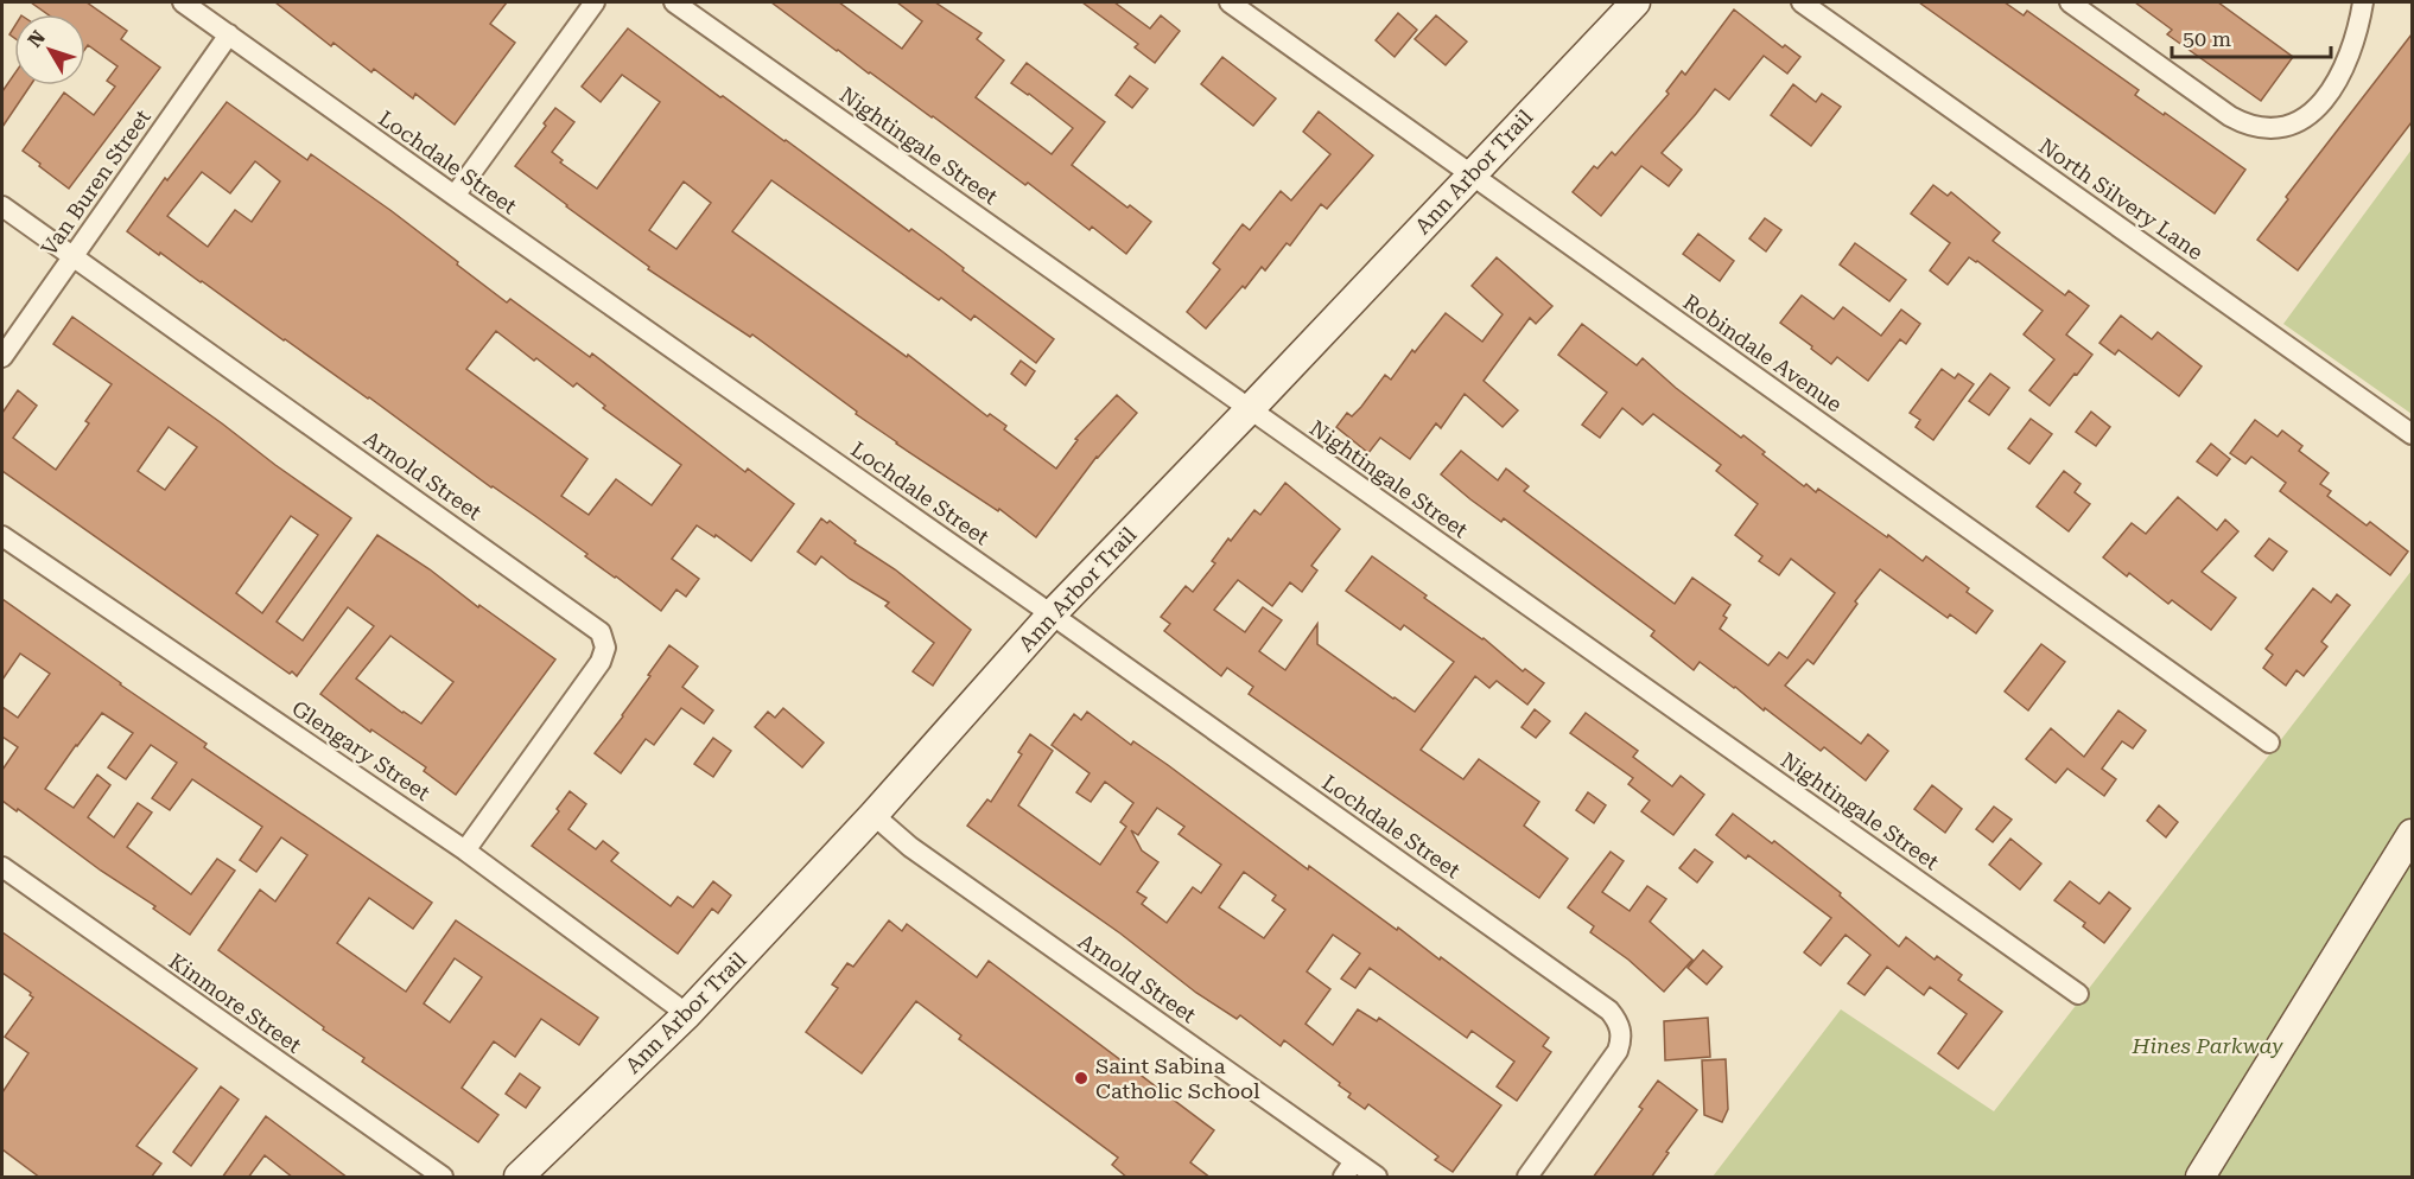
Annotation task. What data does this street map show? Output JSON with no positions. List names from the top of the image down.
{
  "streets": {
    "street": [
      "Nightingale Street",
      "Lochdale Street",
      "Ann Arbor Trail",
      "Van Buren Street",
      "North Silvery Lane",
      "Robindale Avenue",
      "Arnold Street",
      "Glengary Street",
      "Kinmore Street"
    ]
  },
  "crossings": [
    ["Nightingale Street", "Ann Arbor Trail"],
    ["Lochdale Street", "Ann Arbor Trail"],
    ["Lochdale Street", "Van Buren Street"],
    ["Ann Arbor Trail", "Robindale Avenue"],
    ["Ann Arbor Trail", "Arnold Street"],
    ["Ann Arbor Trail", "Glengary Street"],
    ["Van Buren Street", "Arnold Street"],
    ["Arnold Street", "Glengary Street"]
  ],
  "parks": ["Hines Parkway"],
  "places": ["Saint Sabina Catholic School"],
  "scale_bar": "50 m",
  "north": "top left"
}
